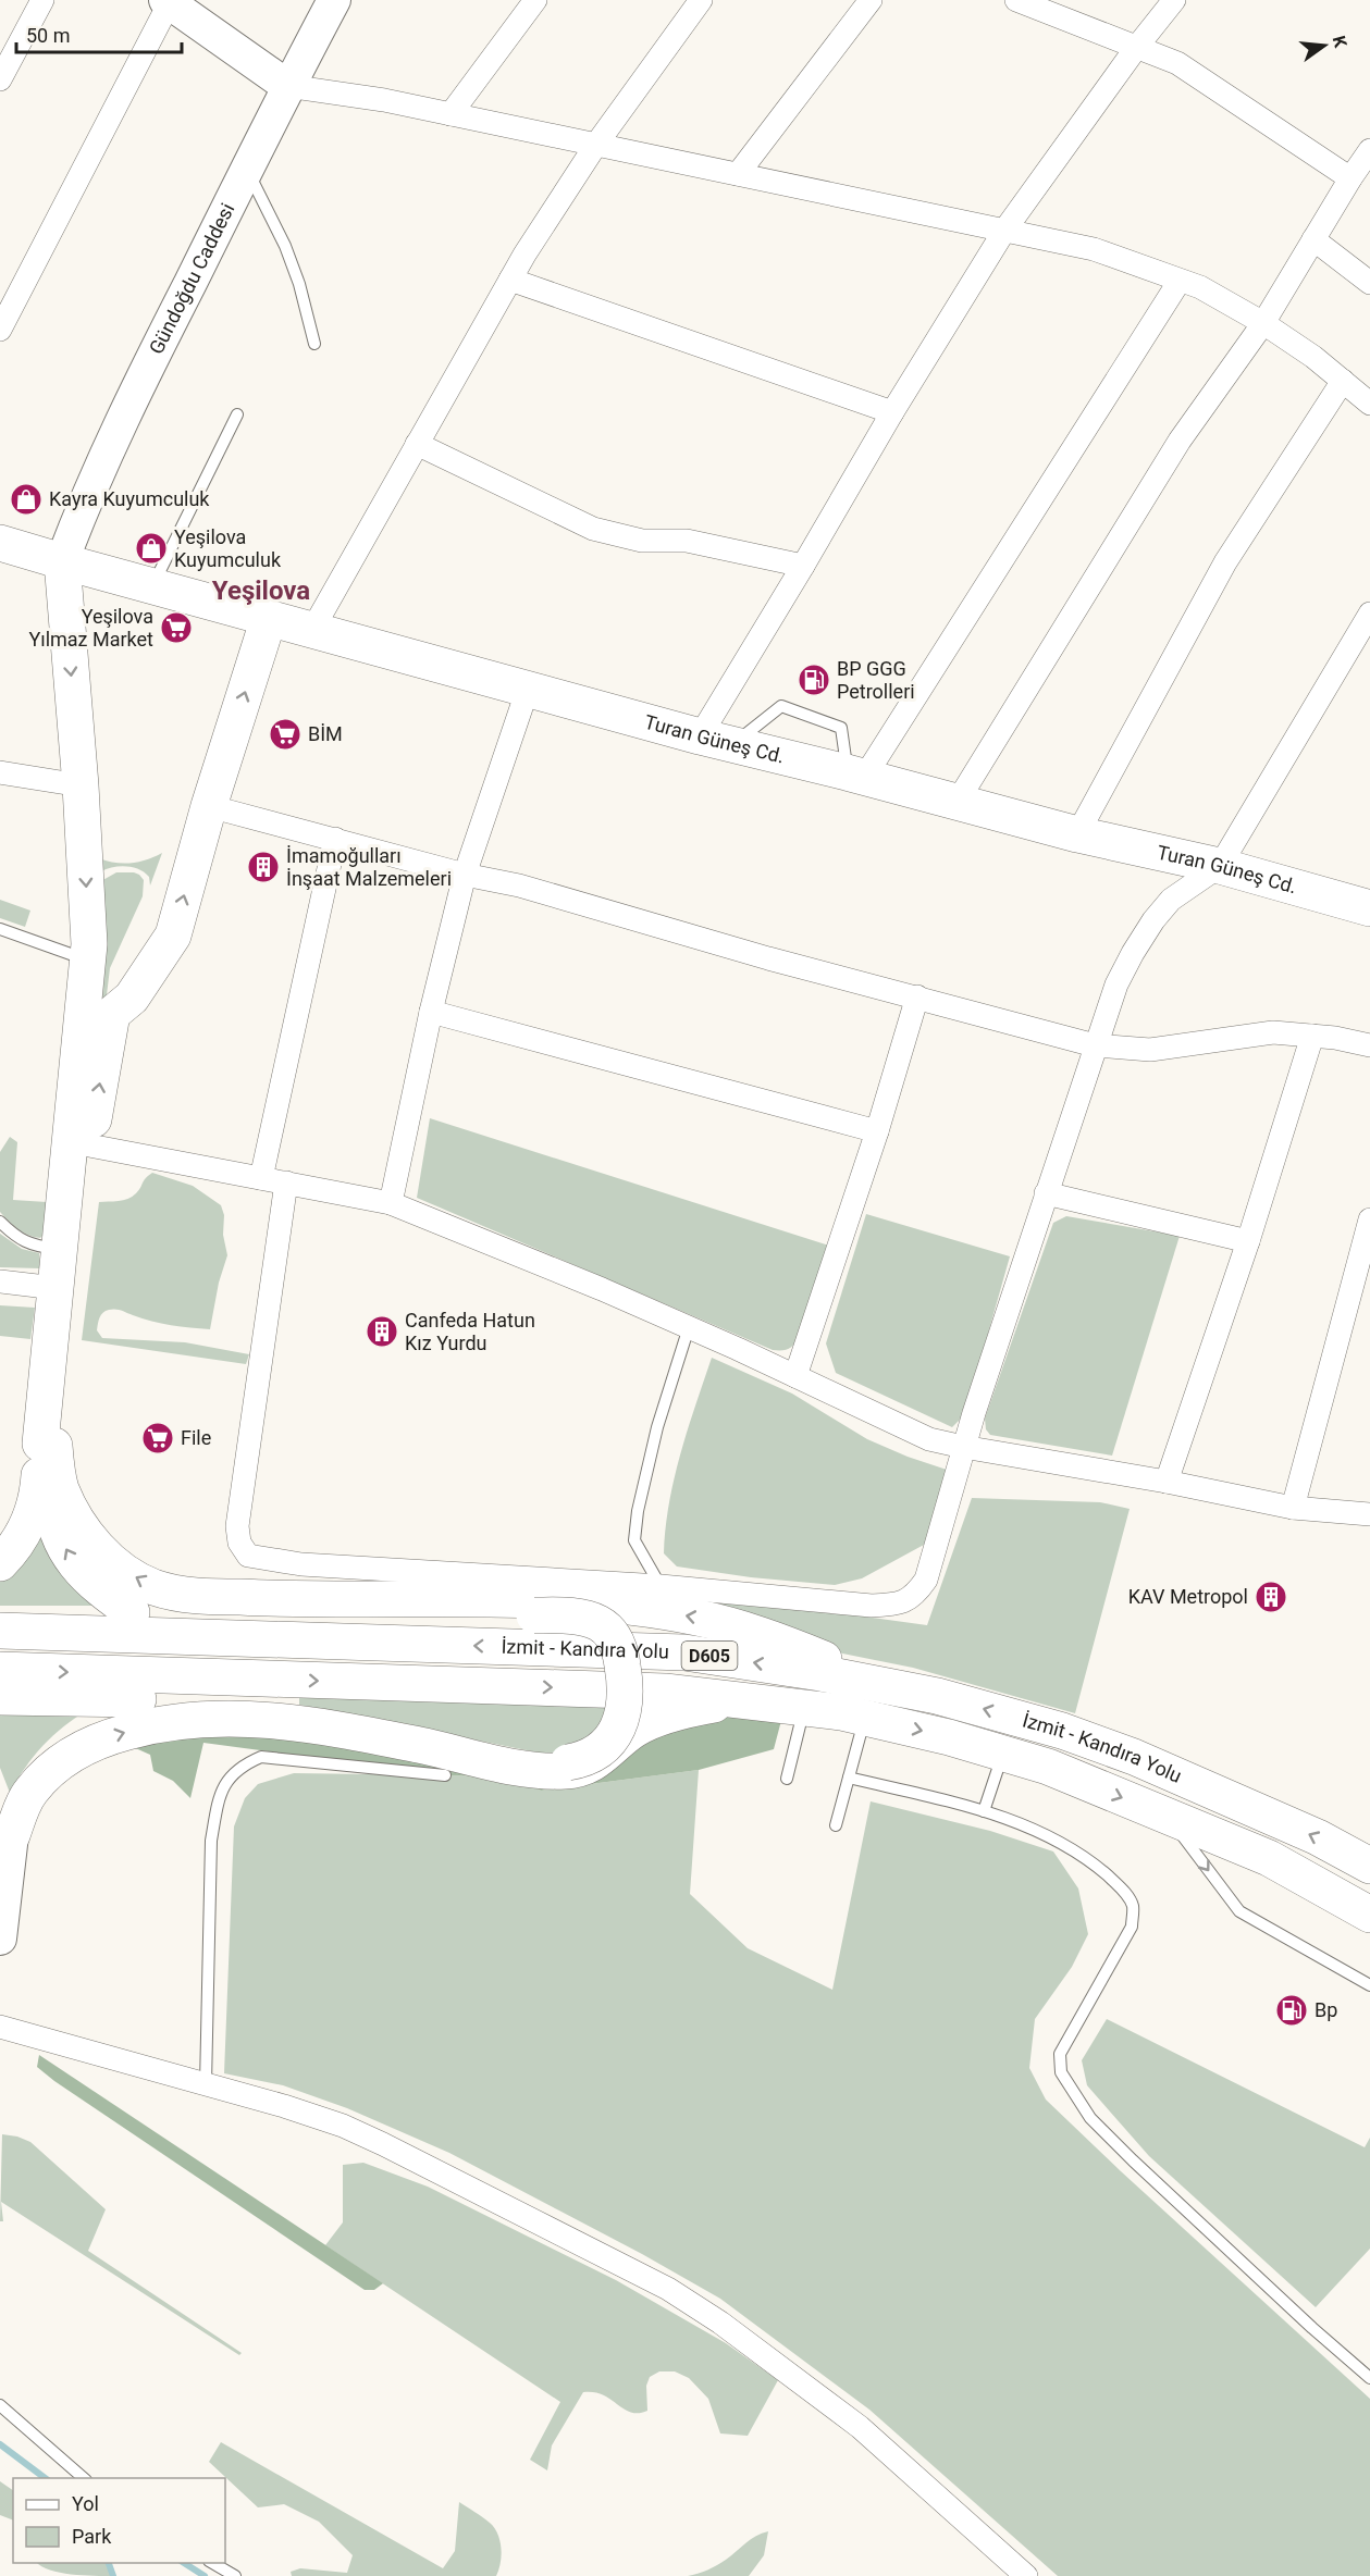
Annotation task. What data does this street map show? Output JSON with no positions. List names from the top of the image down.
{
  "streets": {
    "main road": ["Turan Güneş Cd.", "İzmit - Kandıra Yolu", "D605"],
    "street": ["Gündoğdu Caddesi"]
  },
  "crossings": [
    ["Gündoğdu Caddesi", "Turan Güneş Cd."]
  ],
  "districts": ["Yeşilova"],
  "places": {
    "shop": ["Kayra Kuyumculuk", "Yeşilova Kuyumculuk"],
    "supermarket": ["Yeşilova Yılmaz Market", "BİM", "File"],
    "fuel station": ["BP GGG Petrolleri", "Bp"],
    "building": ["İmamoğulları İnşaat Malzemeleri", "Canfeda Hatun Kız Yurdu", "KAV Metropol"]
  },
  "legend": ["Yol", "Park"],
  "scale_bar": "50 m",
  "north": "right"
}
